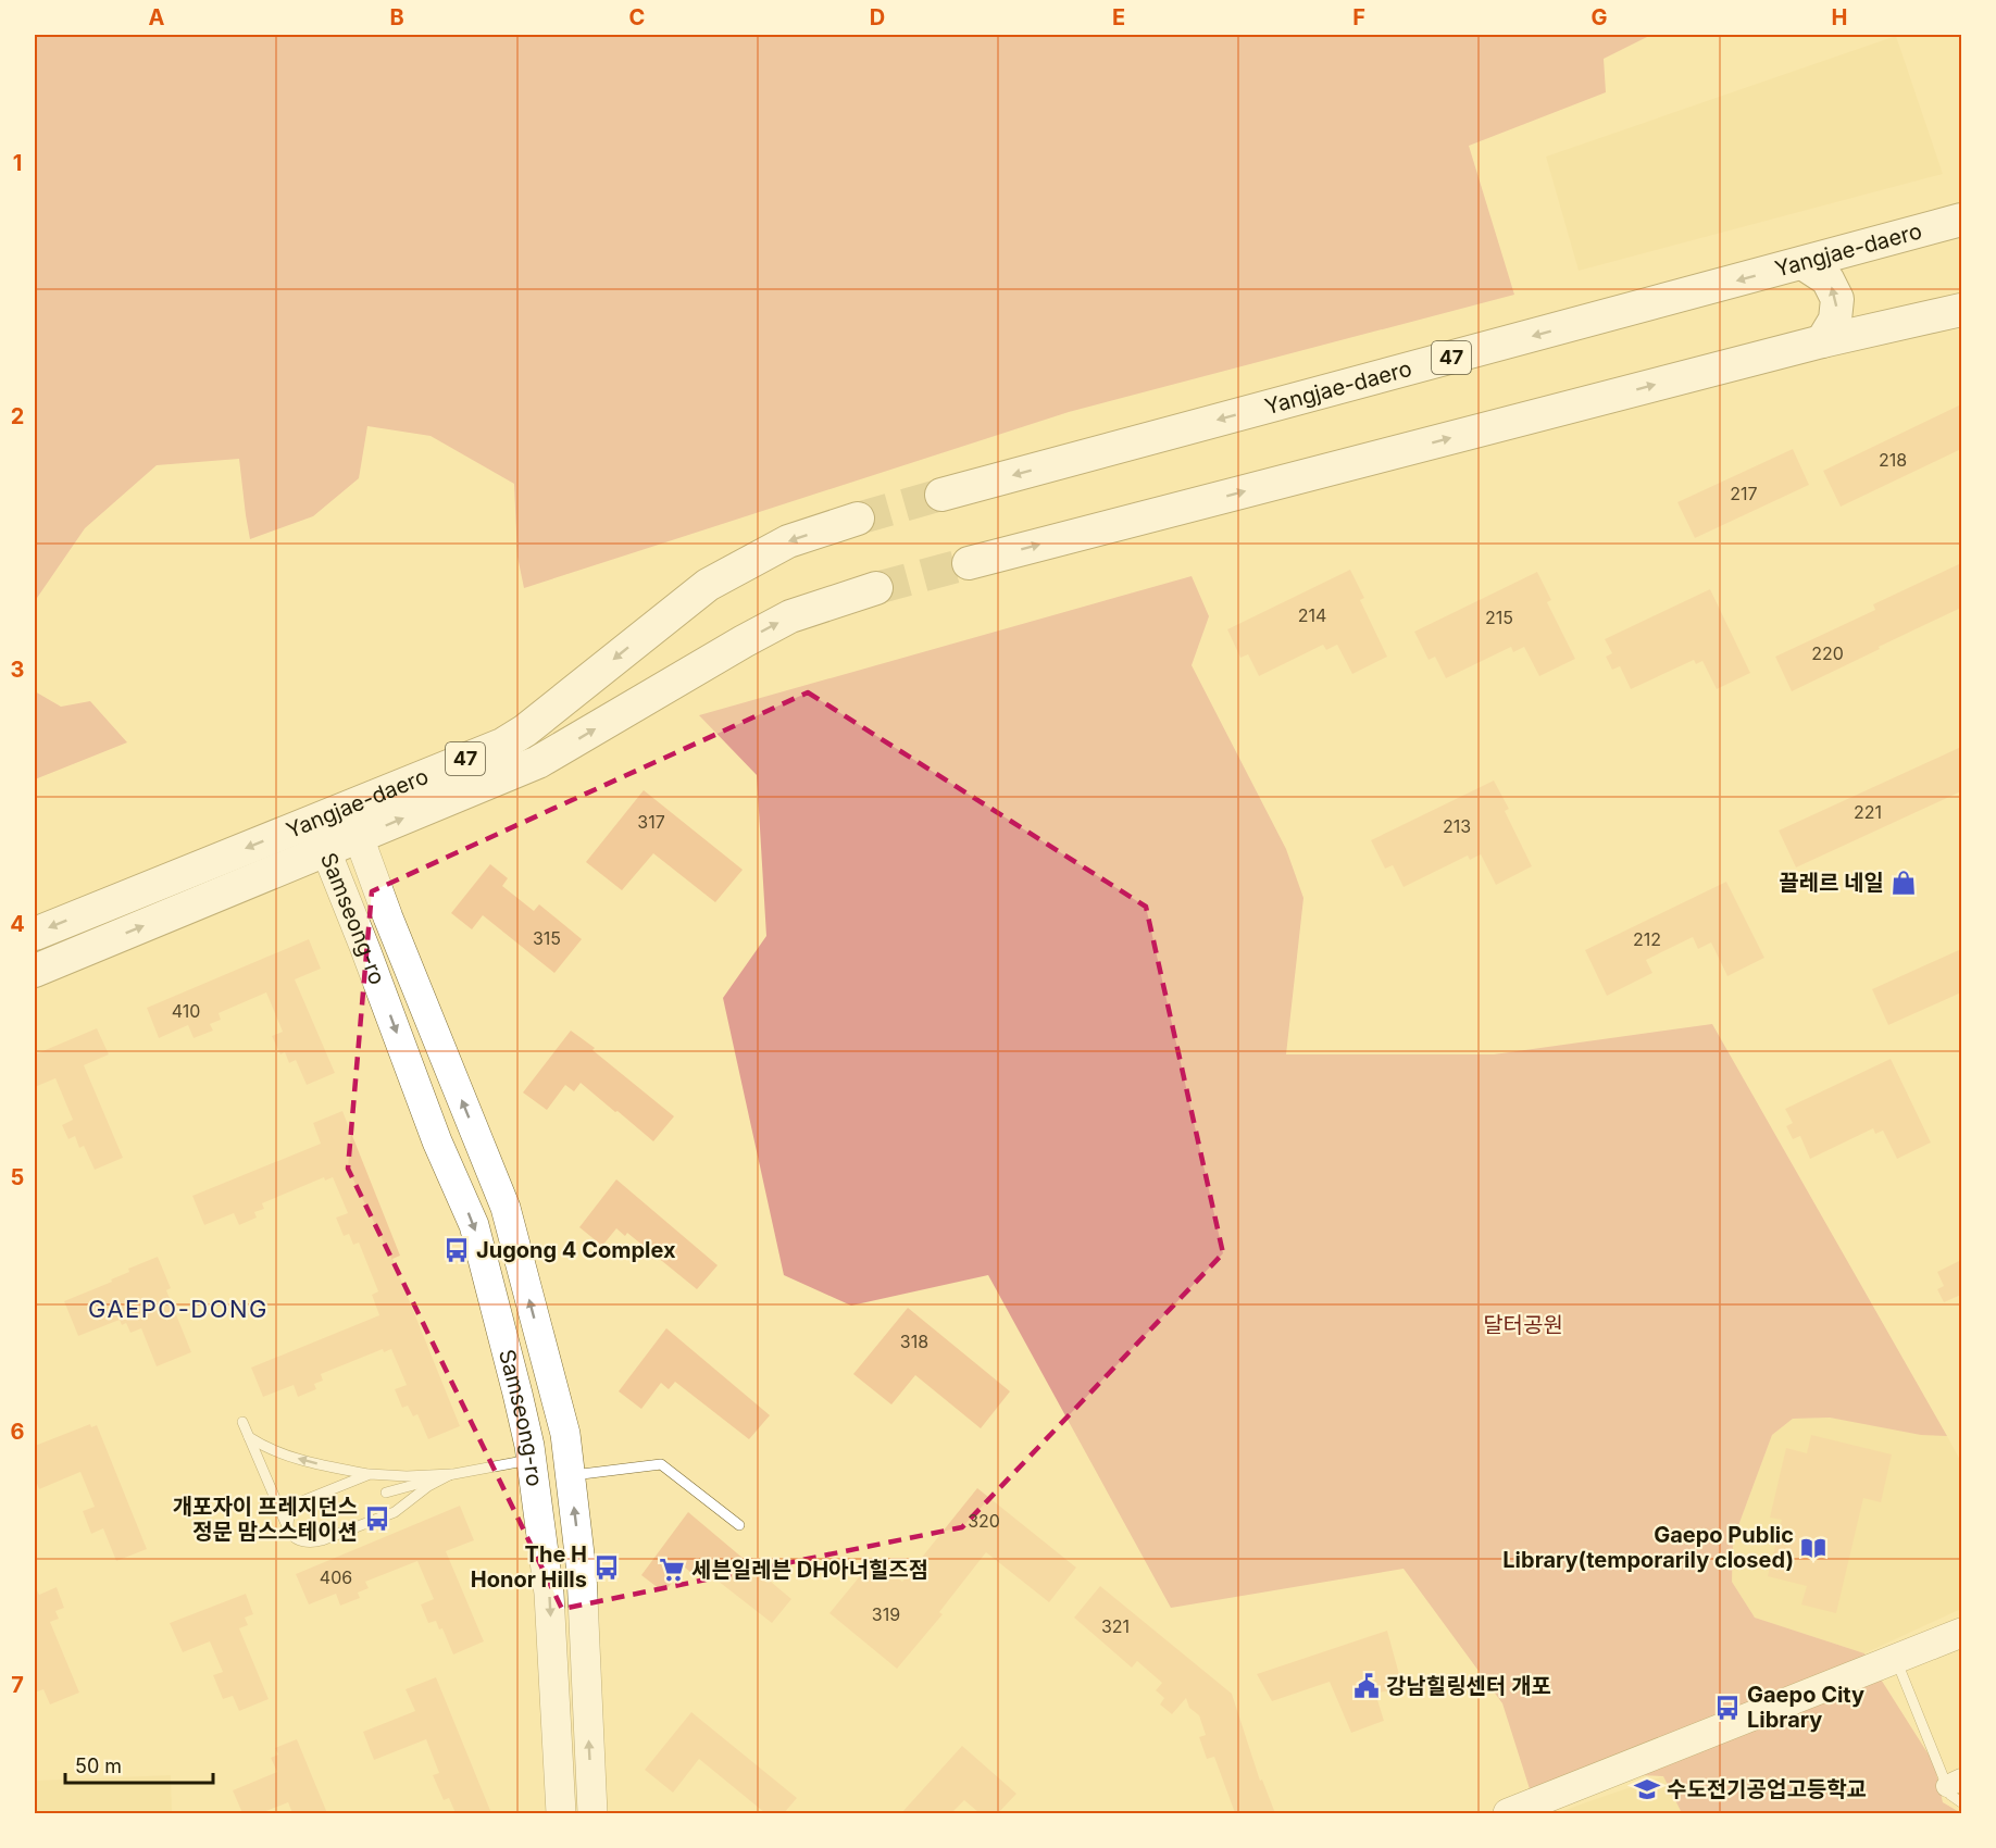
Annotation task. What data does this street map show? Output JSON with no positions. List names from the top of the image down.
{
  "streets": {
    "main road": ["Yangjae-daero", "47", "Samseong-ro"]
  },
  "crossings": [
    ["Yangjae-daero", "Samseong-ro"]
  ],
  "districts": ["GAEPO-DONG"],
  "parks": ["달터공원"],
  "places": {
    "shop": ["끌레르 네일"],
    "bus stop": [
      "Jugong 4 Complex",
      "개포자이 프레지던스 정문 맘스스테이션",
      "The H Honor Hills",
      "Gaepo City Library"
    ],
    "library": ["Gaepo Public Library(temporarily closed)"],
    "supermarket": ["세븐일레븐 DH아너힐즈점"],
    "public building": ["강남힐링센터 개포"],
    "school or university": ["수도전기공업고등학교"]
  },
  "house_numbers": [
    "218",
    "217",
    "214",
    "215",
    "220",
    "221",
    "317",
    "213",
    "315",
    "212",
    "410",
    "318",
    "320",
    "406",
    "319",
    "321"
  ],
  "scale_bar": "50 m",
  "grid": {
    "columns": [
      "A",
      "B",
      "C",
      "D",
      "E",
      "F",
      "G",
      "H"
    ],
    "rows": [
      "1",
      "2",
      "3",
      "4",
      "5",
      "6",
      "7"
    ]
  }
}
